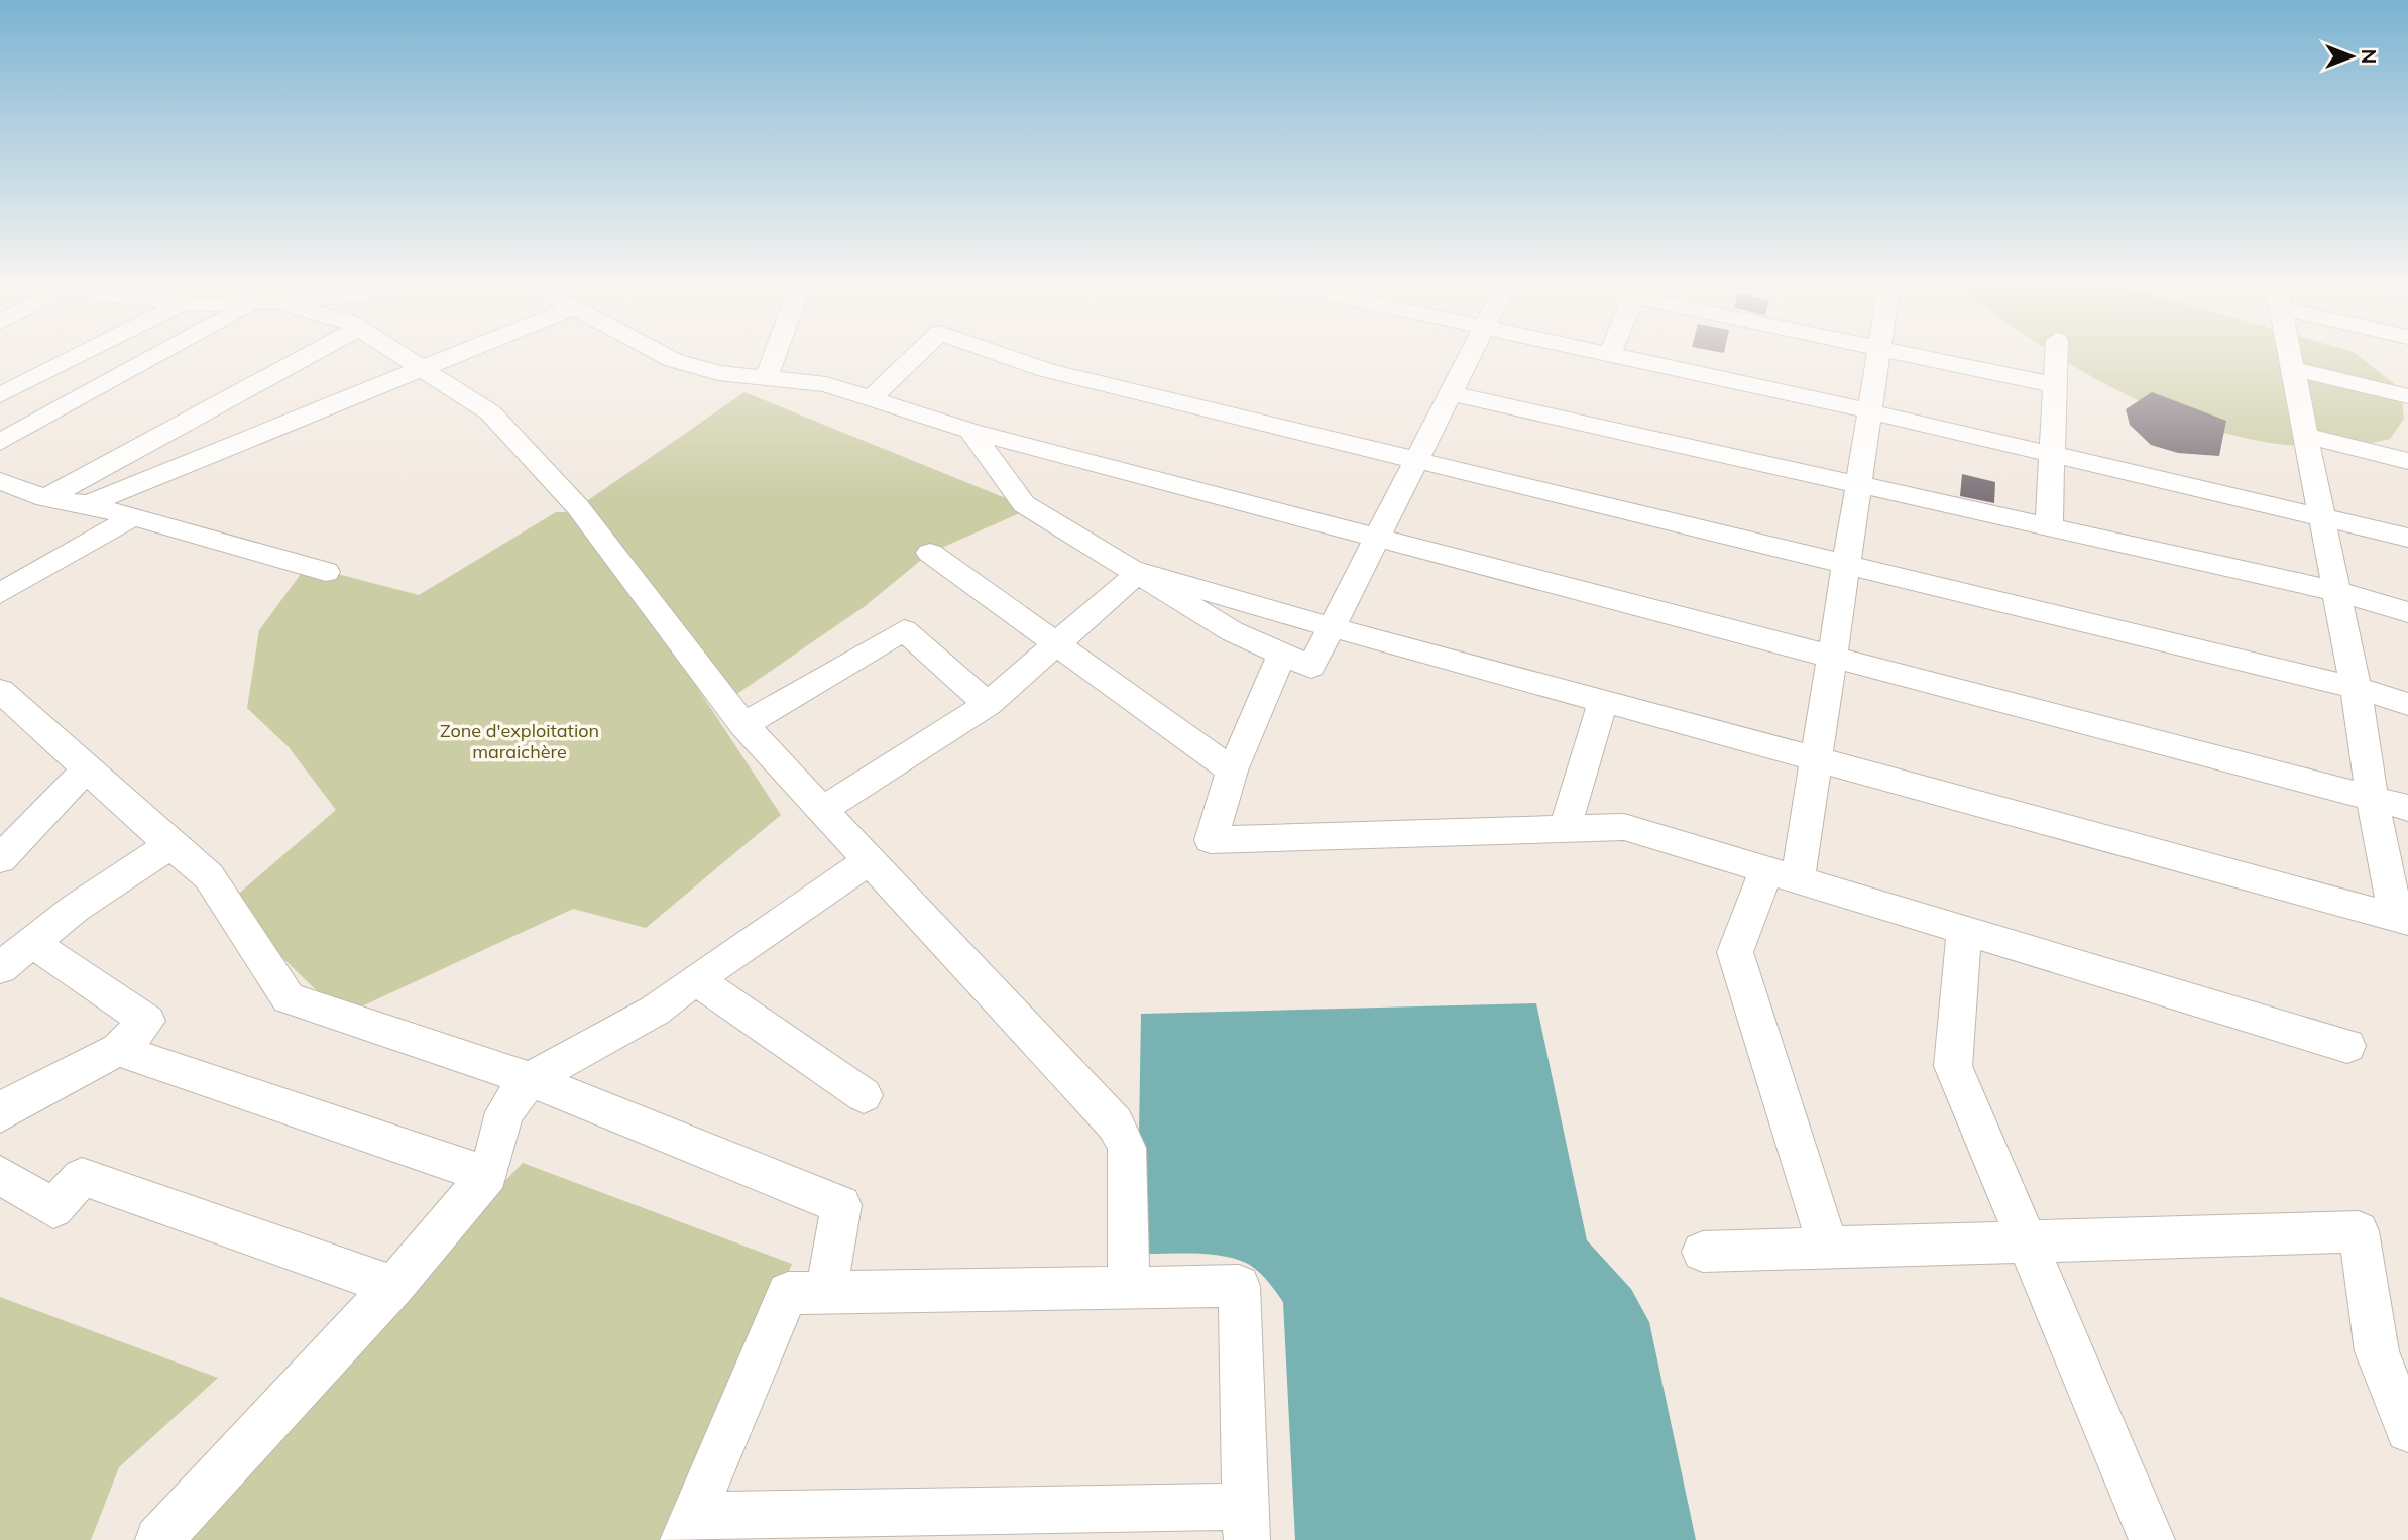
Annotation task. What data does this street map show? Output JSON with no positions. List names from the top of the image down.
{
  "parks": ["Zone d'exploitation maraichère"],
  "north": "right"
}
